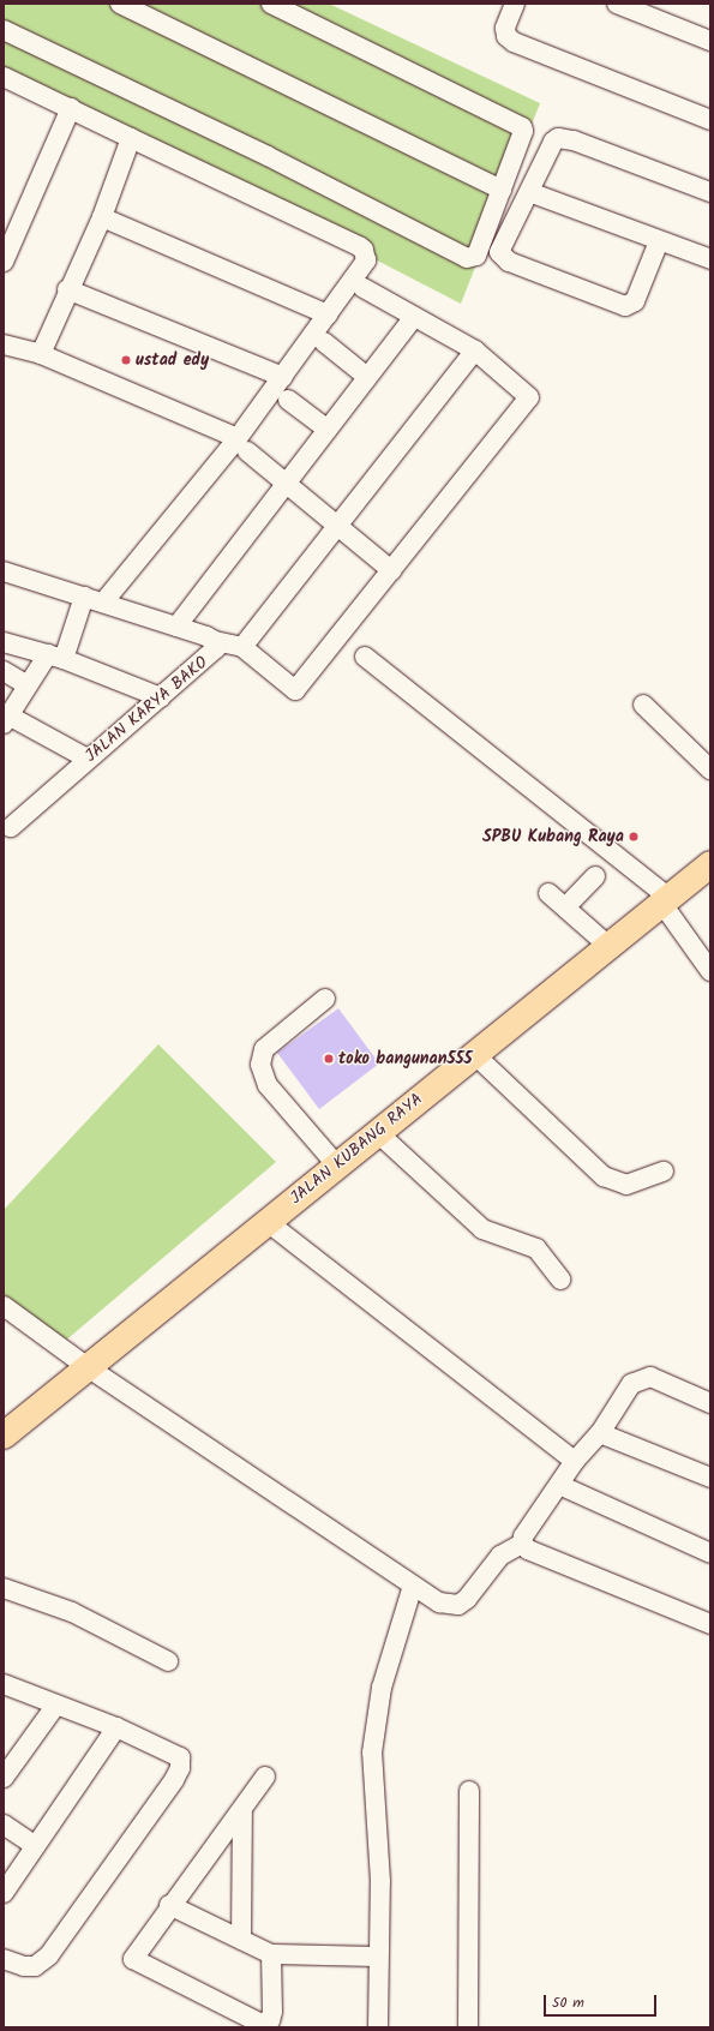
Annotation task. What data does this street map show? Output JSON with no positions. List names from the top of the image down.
{
  "streets": {
    "highway": ["JALAN KUBANG RAYA"],
    "street": ["JALAN KARYA BAKO"]
  },
  "places": ["ustad edy", "SPBU Kubang Raya", "toko bangunan555"],
  "scale_bar": "50 m"
}
